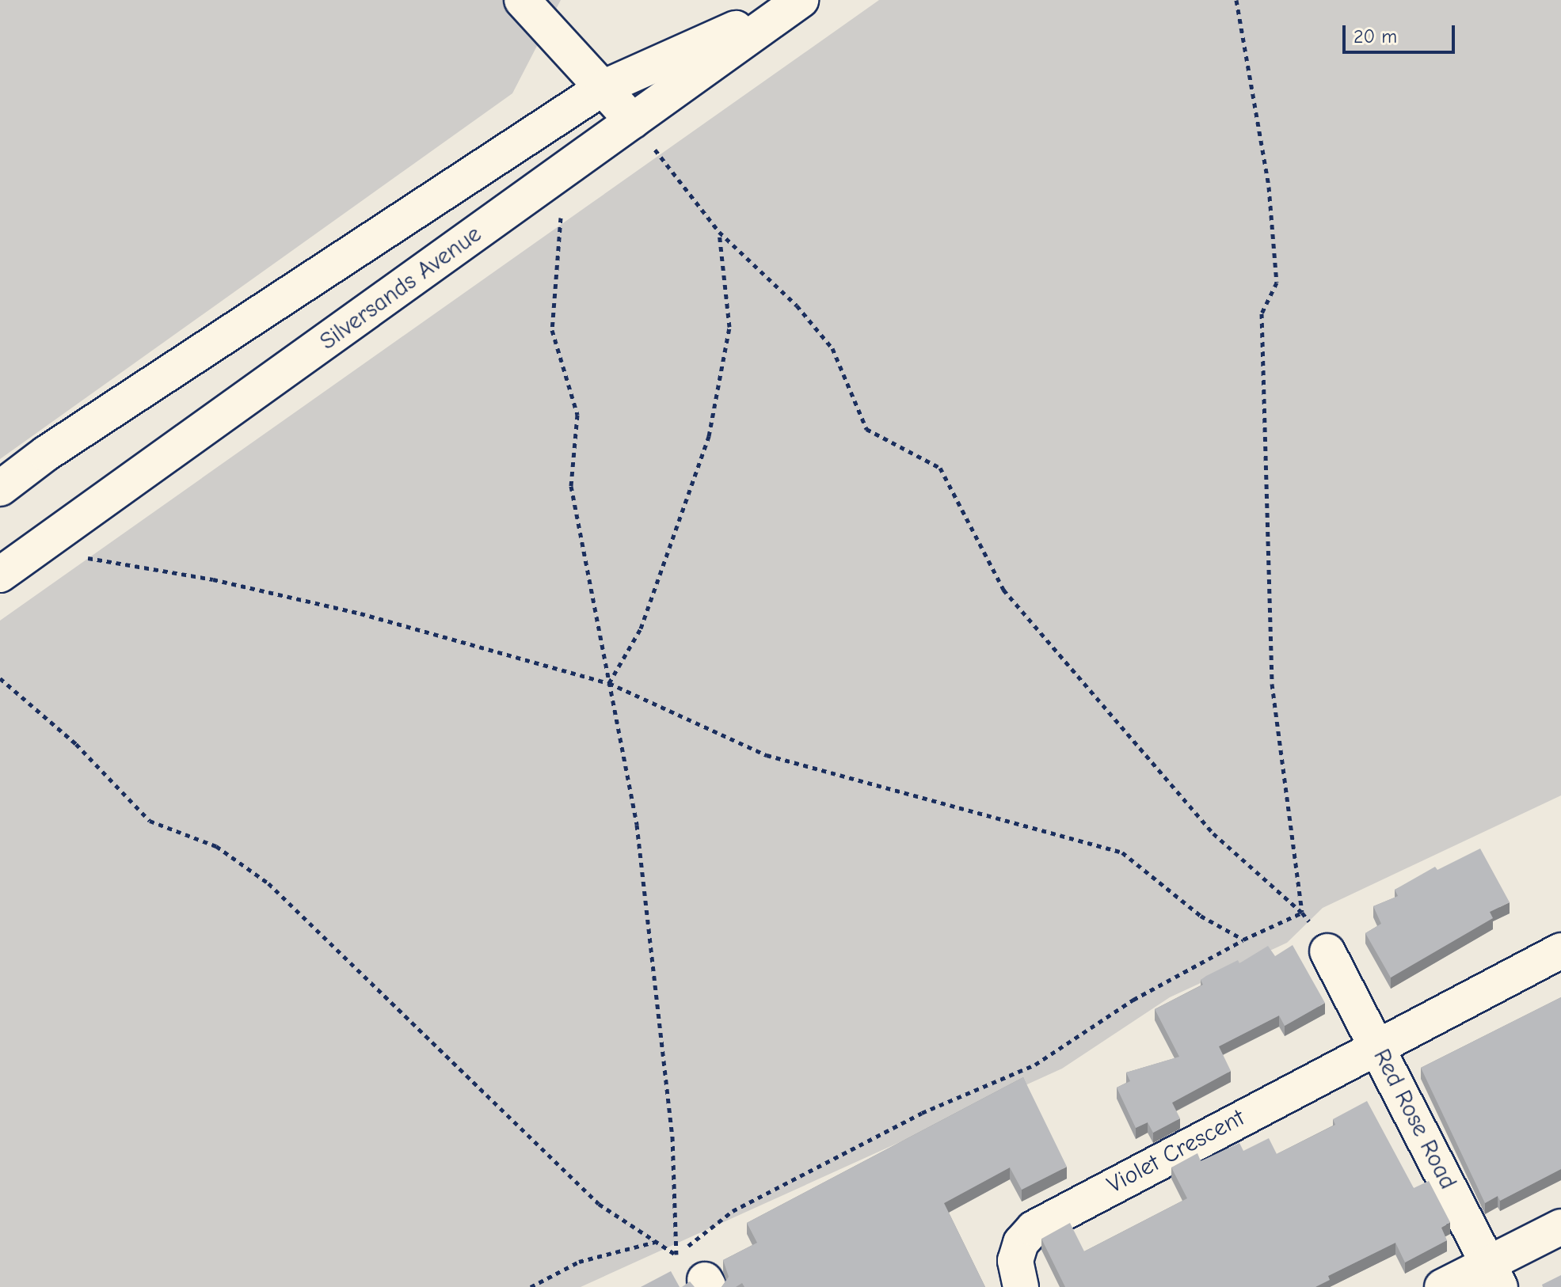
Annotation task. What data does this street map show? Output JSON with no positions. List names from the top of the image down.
{
  "streets": {
    "street": ["Silversands Avenue", "Red Rose Road", "Violet Crescent"]
  },
  "crossings": [
    ["Red Rose Road", "Violet Crescent"]
  ],
  "scale_bar": "20 m"
}
